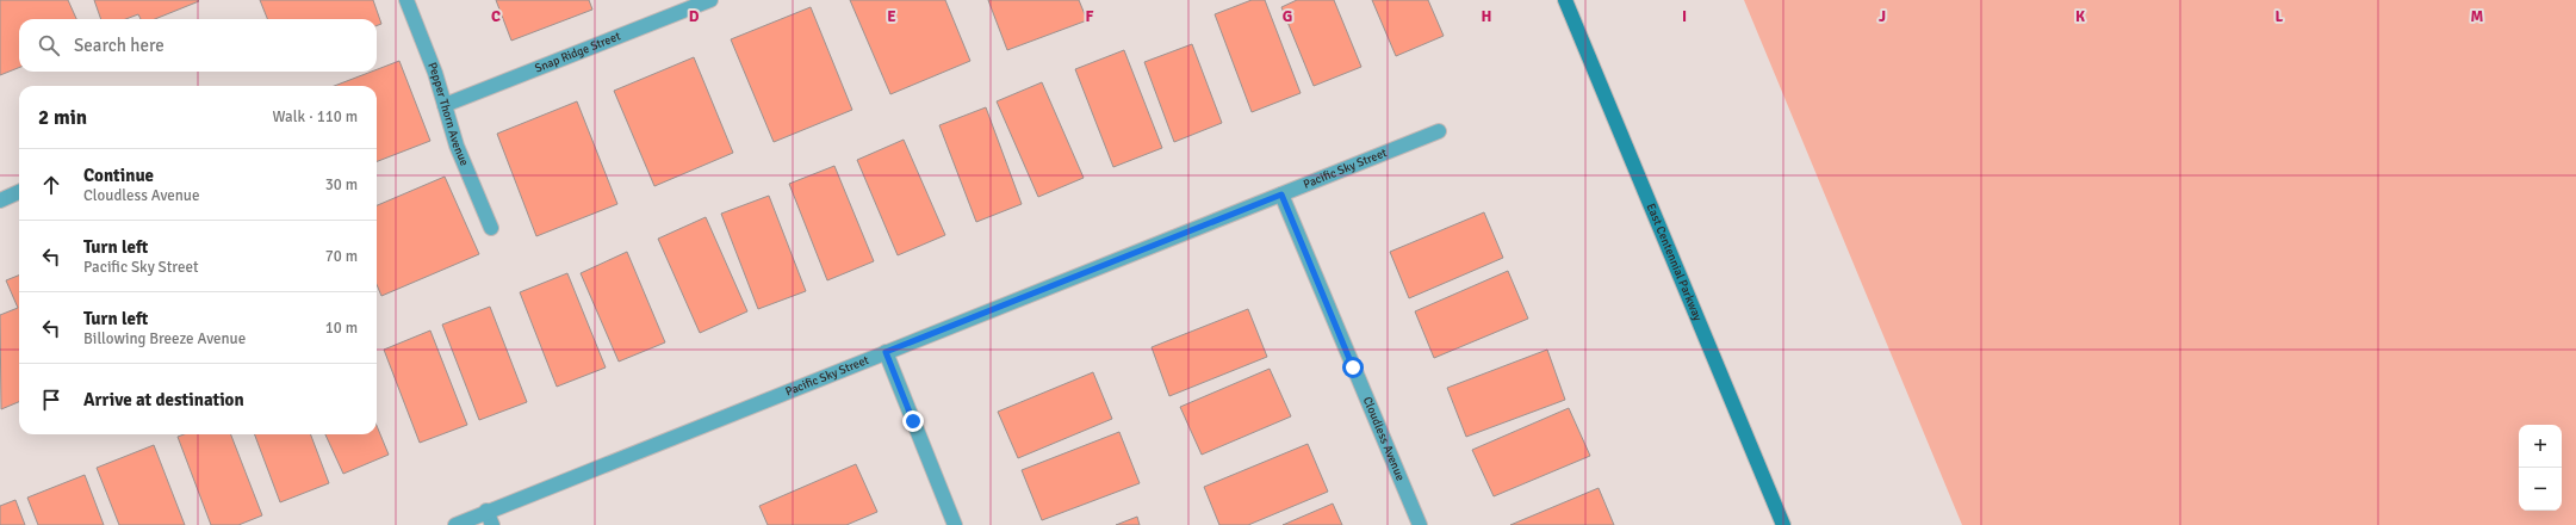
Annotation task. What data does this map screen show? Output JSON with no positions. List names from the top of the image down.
{
  "streets": {
    "main road": ["East Centennial Parkway"],
    "street": [
      "Snap Ridge Street",
      "Pepper Thorn Avenue",
      "Pacific Sky Street",
      "Cloudless Avenue"
    ]
  },
  "crossings": [
    ["Snap Ridge Street", "Pepper Thorn Avenue"],
    ["Pacific Sky Street", "Cloudless Avenue"]
  ],
  "page": {
    "search": "Search here",
    "heading": ["2 min", "Walk · 110 m"],
    "list": [
      ["Continue", "Cloudless Avenue", "30 m"],
      ["Turn left", "Pacific Sky Street", "70 m"],
      ["Turn left", "Billowing Breeze Avenue", "10 m"],
      "Arrive at destination"
    ],
    "map_buttons": ["+", "−"]
  },
  "grid": {
    "columns": [
      "C",
      "D",
      "E",
      "F",
      "G",
      "H",
      "I",
      "J",
      "K",
      "L",
      "M"
    ]
  }
}
